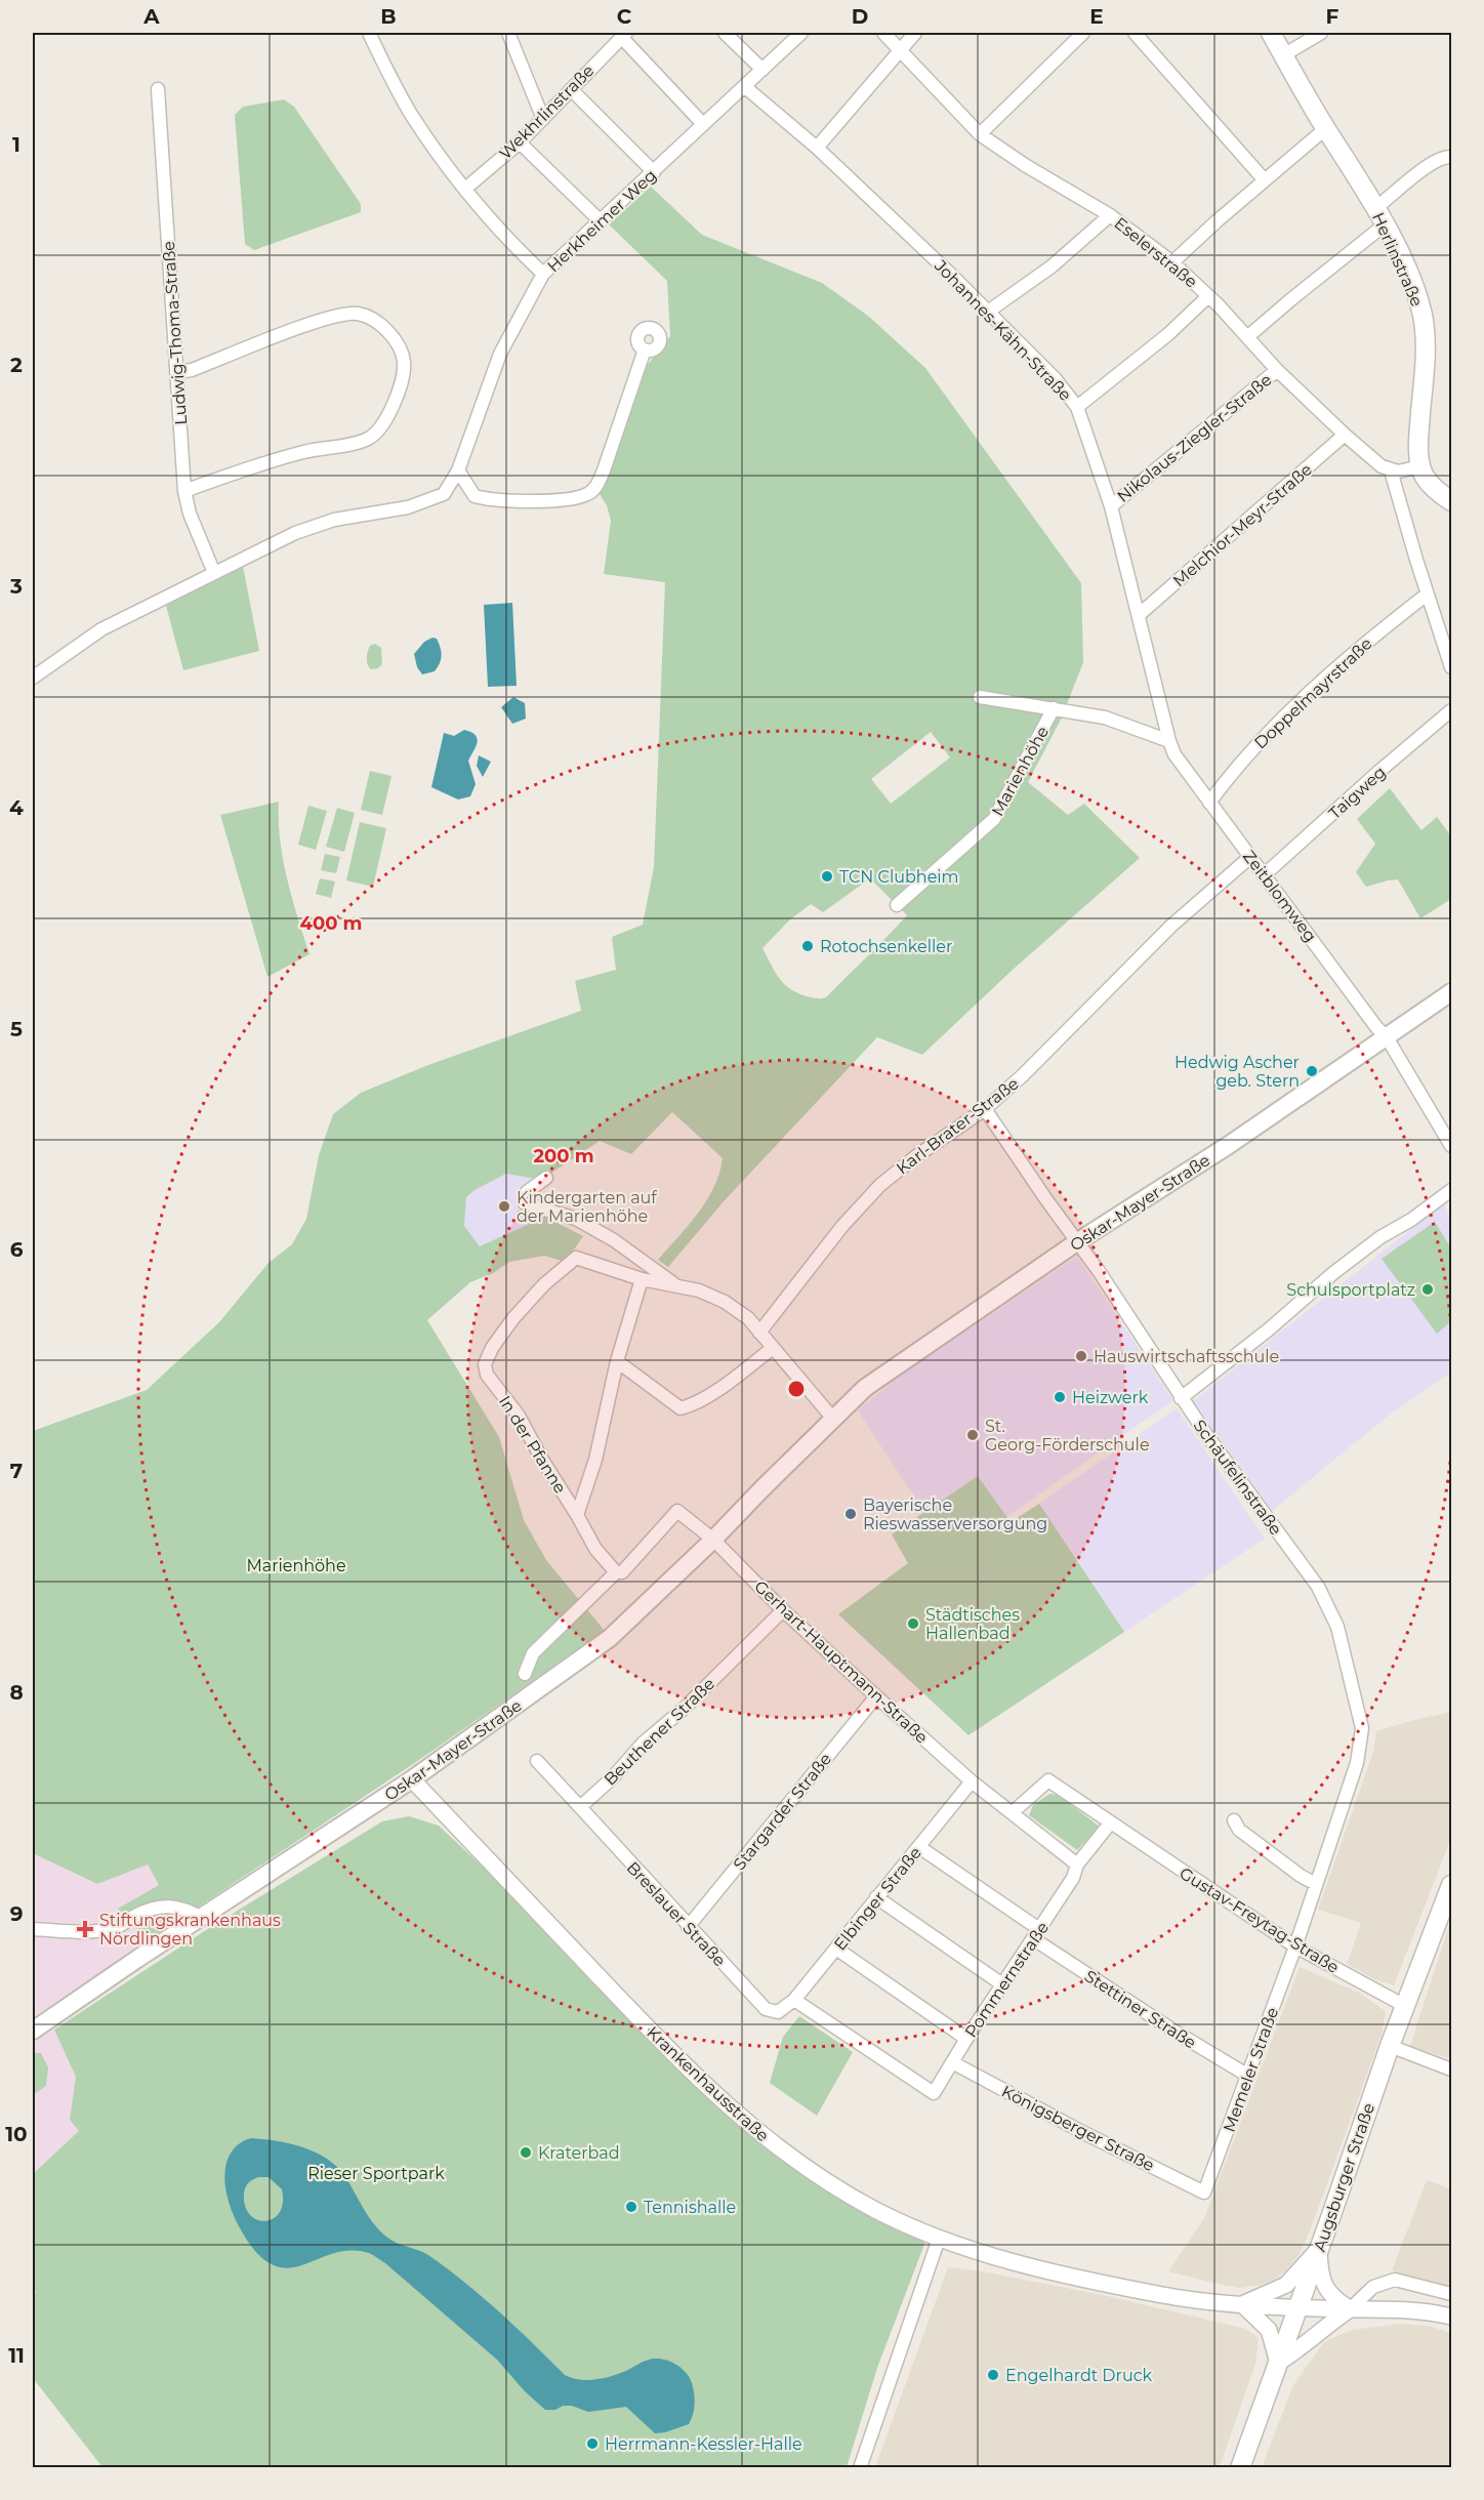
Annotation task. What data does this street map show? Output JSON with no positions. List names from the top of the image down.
{
  "streets": {
    "main road": ["Herlinstraße", "Oskar-Mayer-Straße", "Augsburger Straße"],
    "street": [
      "Wekhrlinstraße",
      "Herkheimer Weg",
      "Eselerstraße",
      "Johannes-Kähn-Straße",
      "Ludwig-Thoma-Straße",
      "Nikolaus-Ziegler-Straße",
      "Melchior-Meyr-Straße",
      "Doppelmayrstraße",
      "Marienhöhe",
      "Taigweg",
      "Zeitblomweg",
      "Karl-Brater-Straße",
      "In der Pfanne",
      "Schäufelinstraße",
      "Gerhart-Hauptmann-Straße",
      "Beuthener Straße",
      "Stargarder Straße",
      "Elbinger Straße",
      "Breslauer Straße",
      "Gustav-Freytag-Straße",
      "Pommernstraße",
      "Stettiner Straße",
      "Memeler Straße",
      "Krankenhausstraße",
      "Königsberger Straße"
    ]
  },
  "crossings": [
    ["Herkheimer Weg", "Johannes-Kähn-Straße"],
    ["Herkheimer Weg", "Ludwig-Thoma-Straße"],
    ["Eselerstraße", "Nikolaus-Ziegler-Straße"],
    ["Eselerstraße", "Melchior-Meyr-Straße"],
    ["Johannes-Kähn-Straße", "Nikolaus-Ziegler-Straße"],
    ["Johannes-Kähn-Straße", "Melchior-Meyr-Straße"],
    ["Johannes-Kähn-Straße", "Zeitblomweg"],
    ["Doppelmayrstraße", "Zeitblomweg"],
    ["Taigweg", "Zeitblomweg"],
    ["Zeitblomweg", "Karl-Brater-Straße"],
    ["Zeitblomweg", "Oskar-Mayer-Straße"],
    ["Karl-Brater-Straße", "In der Pfanne"],
    ["Karl-Brater-Straße", "Schäufelinstraße"],
    ["Oskar-Mayer-Straße", "In der Pfanne"],
    ["Oskar-Mayer-Straße", "Schäufelinstraße"],
    ["Oskar-Mayer-Straße", "Gerhart-Hauptmann-Straße"],
    ["Oskar-Mayer-Straße", "Krankenhausstraße"],
    ["Schäufelinstraße", "Gustav-Freytag-Straße"],
    ["Schäufelinstraße", "Memeler Straße"],
    ["Gerhart-Hauptmann-Straße", "Beuthener Straße"],
    ["Gerhart-Hauptmann-Straße", "Stargarder Straße"],
    ["Gerhart-Hauptmann-Straße", "Elbinger Straße"],
    ["Gerhart-Hauptmann-Straße", "Gustav-Freytag-Straße"],
    ["Gerhart-Hauptmann-Straße", "Pommernstraße"],
    ["Beuthener Straße", "Breslauer Straße"],
    ["Stargarder Straße", "Breslauer Straße"],
    ["Elbinger Straße", "Breslauer Straße"],
    ["Elbinger Straße", "Pommernstraße"],
    ["Elbinger Straße", "Stettiner Straße"],
    ["Gustav-Freytag-Straße", "Pommernstraße"],
    ["Gustav-Freytag-Straße", "Memeler Straße"],
    ["Gustav-Freytag-Straße", "Augsburger Straße"],
    ["Pommernstraße", "Stettiner Straße"],
    ["Pommernstraße", "Königsberger Straße"],
    ["Stettiner Straße", "Memeler Straße"],
    ["Memeler Straße", "Königsberger Straße"],
    ["Krankenhausstraße", "Augsburger Straße"]
  ],
  "parks": ["Marienhöhe", "Rieser Sportpark"],
  "places": {
    "other": [
      "TCN Clubheim",
      "Rotochsenkeller",
      "Hedwig Ascher geb. Stern",
      "Kindergarten auf der Marienhöhe",
      "Schulsportplatz",
      "Hauswirtschaftsschule",
      "Heizwerk",
      "St. Georg-Förderschule",
      "Bayerische Rieswasserversorgung",
      "Städtisches Hallenbad",
      "Kraterbad",
      "Tennishalle",
      "Engelhardt Druck",
      "Herrmann-Kessler-Halle"
    ],
    "health": ["Stiftungskrankenhaus Nördlingen"]
  },
  "grid": {
    "columns": [
      "A",
      "B",
      "C",
      "D",
      "E",
      "F"
    ],
    "rows": [
      "1",
      "2",
      "3",
      "4",
      "5",
      "6",
      "7",
      "8",
      "9",
      "10",
      "11"
    ]
  },
  "rings": ["400 m", "200 m"]
}
